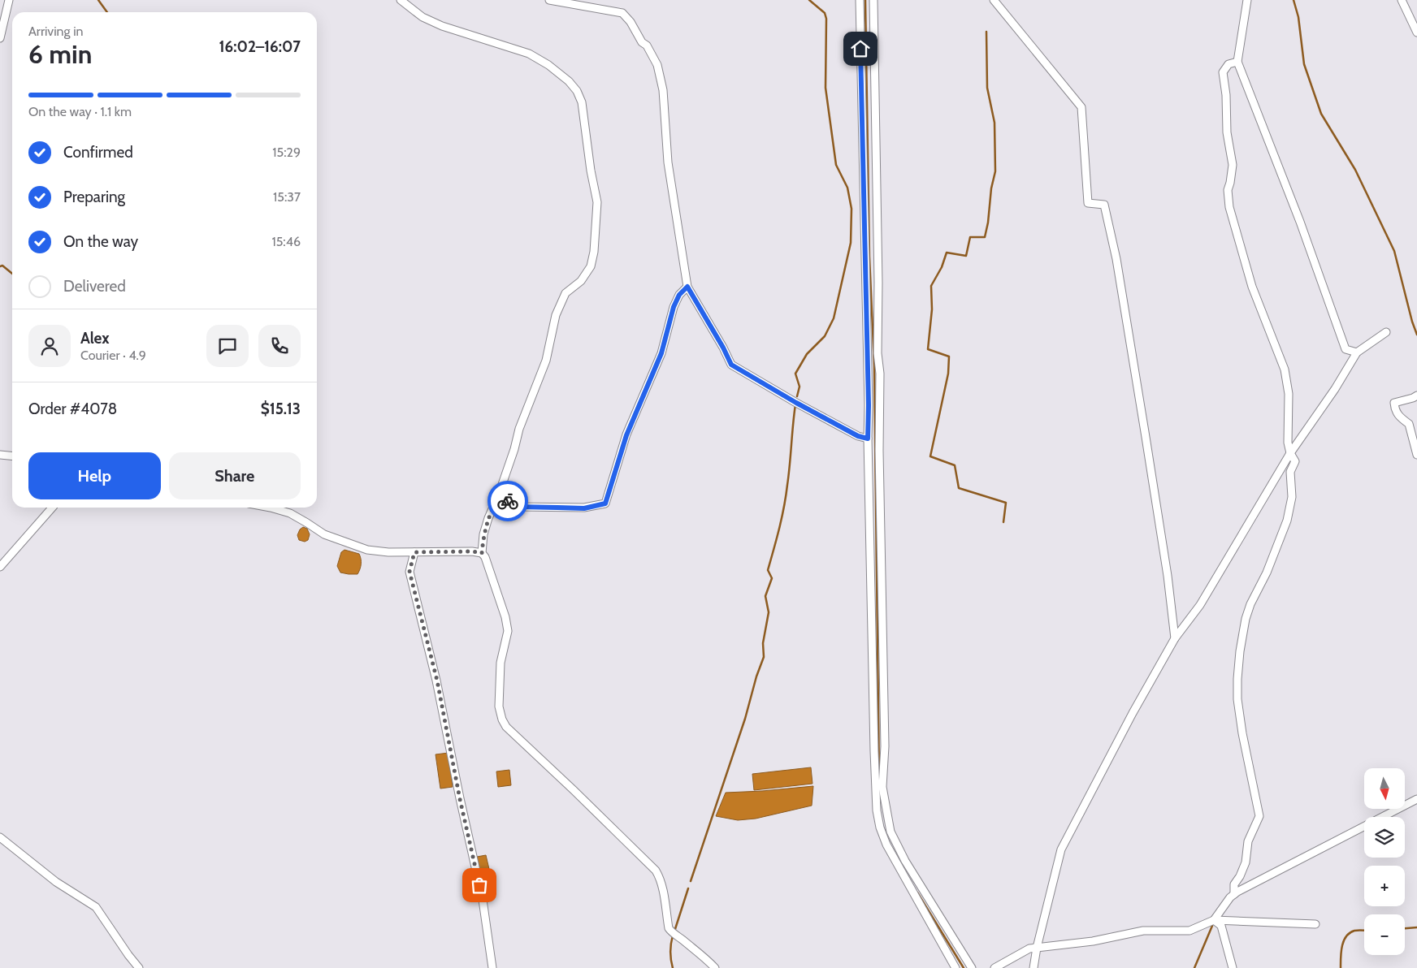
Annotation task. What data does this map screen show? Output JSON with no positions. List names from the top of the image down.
{
  "north": "bottom",
  "page": {
    "heading": ["6 min", "Arriving in", "16:02–16:07"],
    "panel": [
      "Alex",
      "Courier · 4.9",
      "Order #4078",
      "$15.13"
    ],
    "bar": "On the way · 1.1 km",
    "list": [
      ["Confirmed", "15:29"],
      ["Preparing", "15:37"],
      ["On the way", "15:46"],
      "Delivered"
    ],
    "buttons": ["Help", "Share"],
    "map_buttons": ["+", "−"]
  }
}
